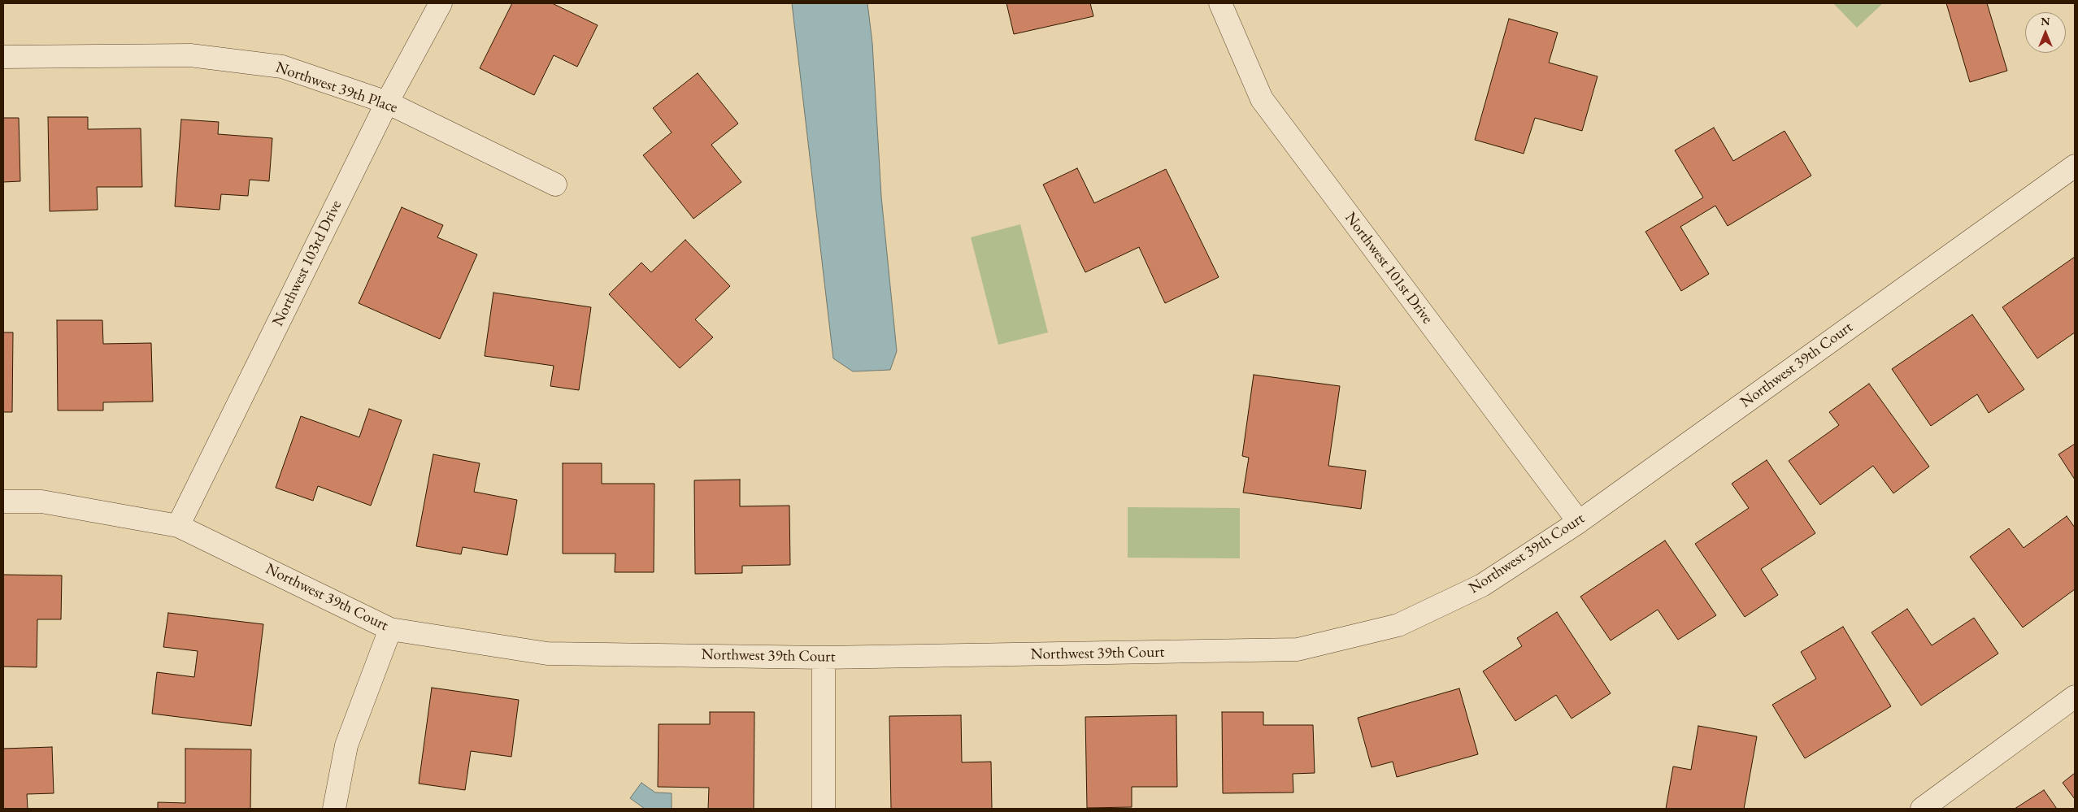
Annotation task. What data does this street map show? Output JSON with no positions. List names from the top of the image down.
{
  "streets": {
    "street": [
      "Northwest 39th Place",
      "Northwest 103rd Drive",
      "Northwest 101st Drive",
      "Northwest 39th Court"
    ]
  },
  "crossings": [
    ["Northwest 39th Place", "Northwest 103rd Drive"],
    ["Northwest 103rd Drive", "Northwest 39th Court"],
    ["Northwest 101st Drive", "Northwest 39th Court"]
  ],
  "north": "top"
}
